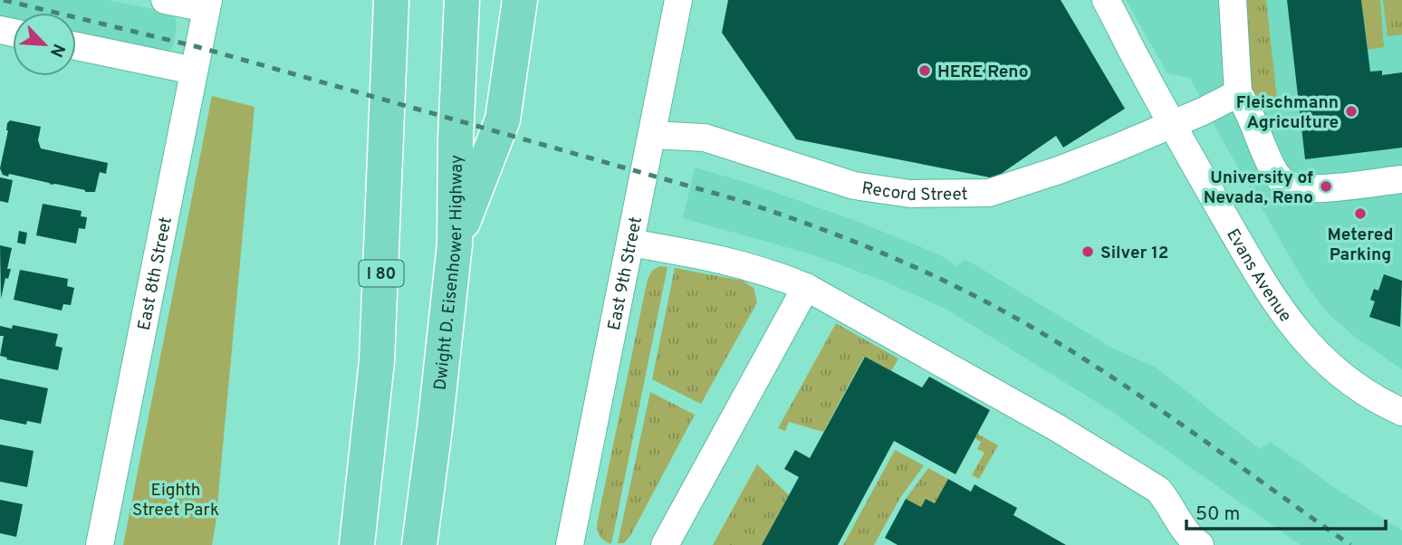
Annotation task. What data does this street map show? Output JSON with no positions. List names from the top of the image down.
{
  "streets": {
    "highway": ["I 80", "Dwight D. Eisenhower Highway"],
    "street": [
      "Record Street",
      "East 8th Street",
      "East 9th Street",
      "Evans Avenue"
    ]
  },
  "crossings": [
    ["Record Street", "East 9th Street"],
    ["Record Street", "Evans Avenue"]
  ],
  "parks": ["Eighth Street Park"],
  "places": [
    "HERE Reno",
    "Fleischmann Agriculture",
    "University of Nevada, Reno",
    "Metered Parking",
    "Silver 12"
  ],
  "scale_bar": "50 m",
  "north": "bottom right"
}
